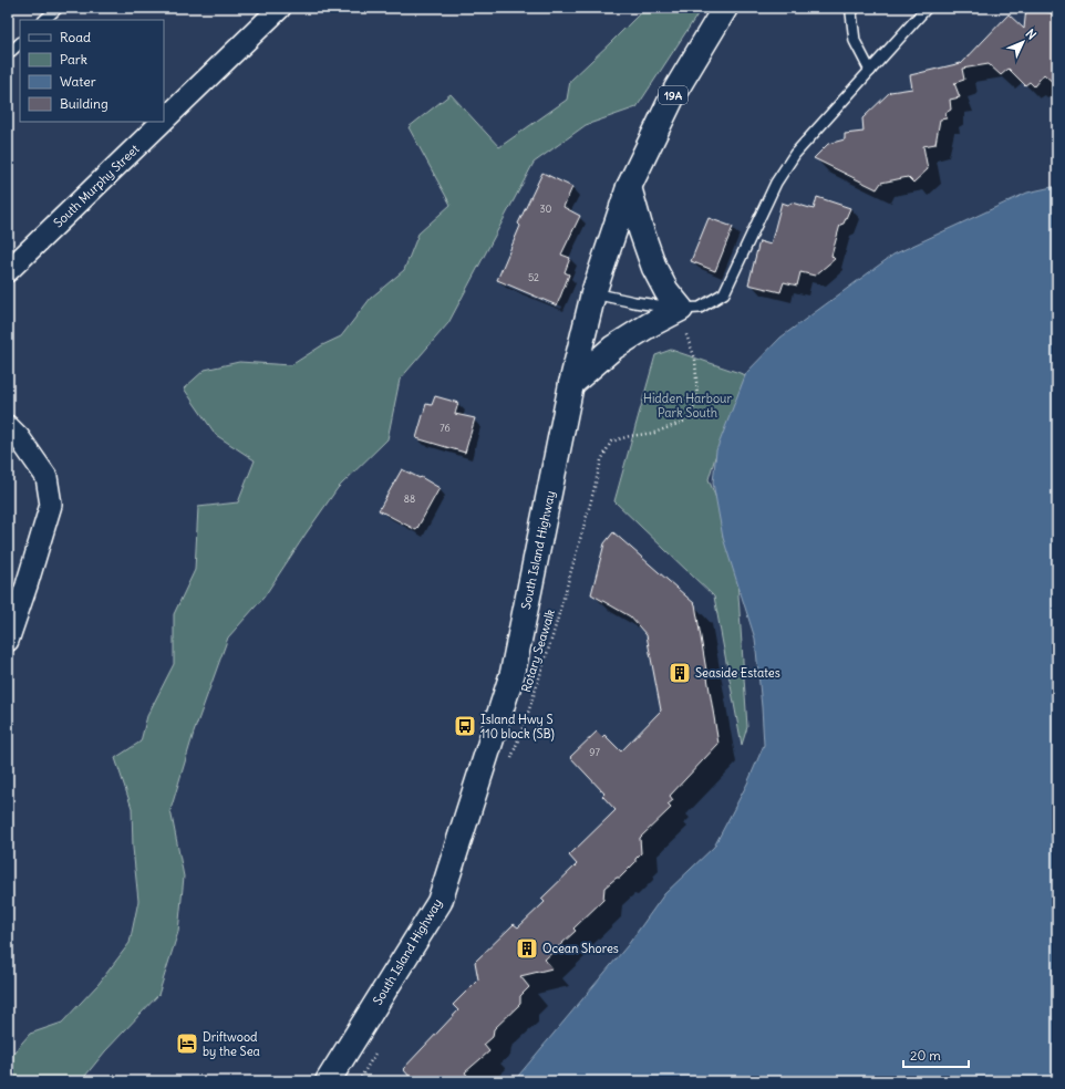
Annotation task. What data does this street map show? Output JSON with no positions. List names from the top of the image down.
{
  "streets": {
    "main road": ["19A", "South Island Highway"],
    "street": ["South Murphy Street"],
    "path": ["Rotary Seawalk"]
  },
  "parks": ["Hidden Harbour Park South"],
  "places": {
    "building": ["Seaside Estates", "Ocean Shores"],
    "bus stop": ["Island Hwy S 110 block (SB)"],
    "hotel": ["Driftwood by the Sea"]
  },
  "house_numbers": [
    "30",
    "52",
    "76",
    "88",
    "97"
  ],
  "legend": [
    "Road",
    "Park",
    "Water",
    "Building"
  ],
  "scale_bar": "20 m",
  "north": "top right"
}
